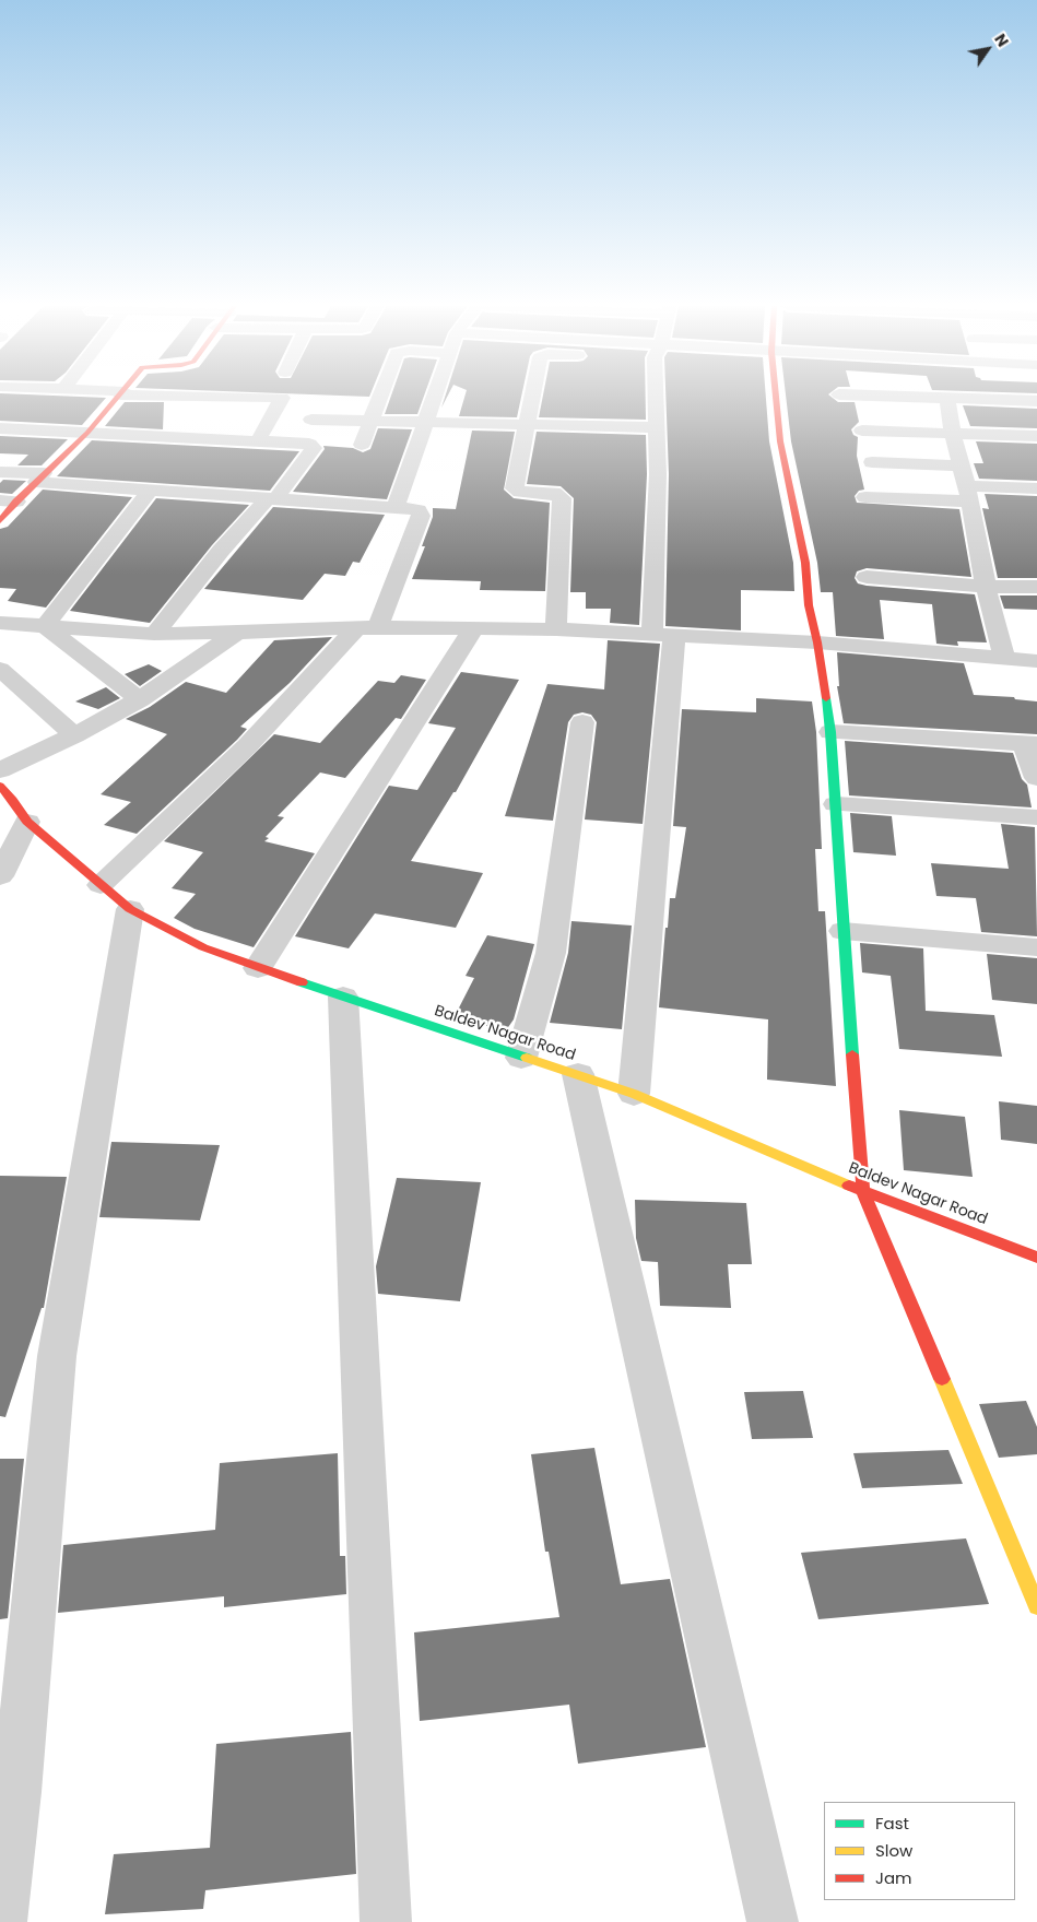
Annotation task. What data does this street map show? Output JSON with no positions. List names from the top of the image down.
{
  "streets": {
    "street": ["Baldev Nagar Road"]
  },
  "legend": ["Fast", "Slow", "Jam"],
  "north": "top right"
}
